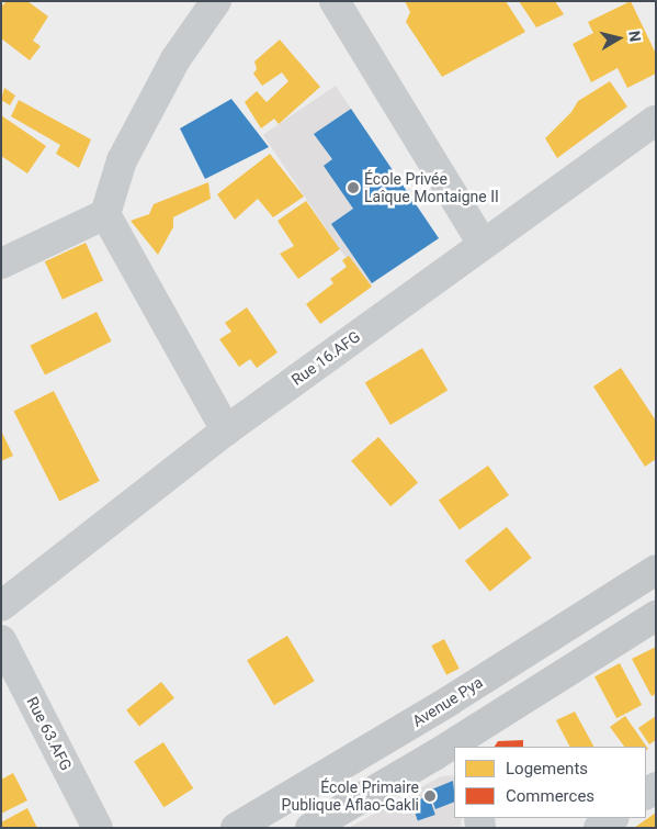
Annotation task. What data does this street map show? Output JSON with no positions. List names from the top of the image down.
{
  "streets": {
    "main road": ["Avenue Pya"],
    "street": ["Rue 16.AFG", "Rue 63.AFG"]
  },
  "places": ["École Privée Laîque Montaigne II", "École Primaire Publique Aflao-Gakli"],
  "legend": ["Logements", "Commerces"],
  "north": "right"
}
